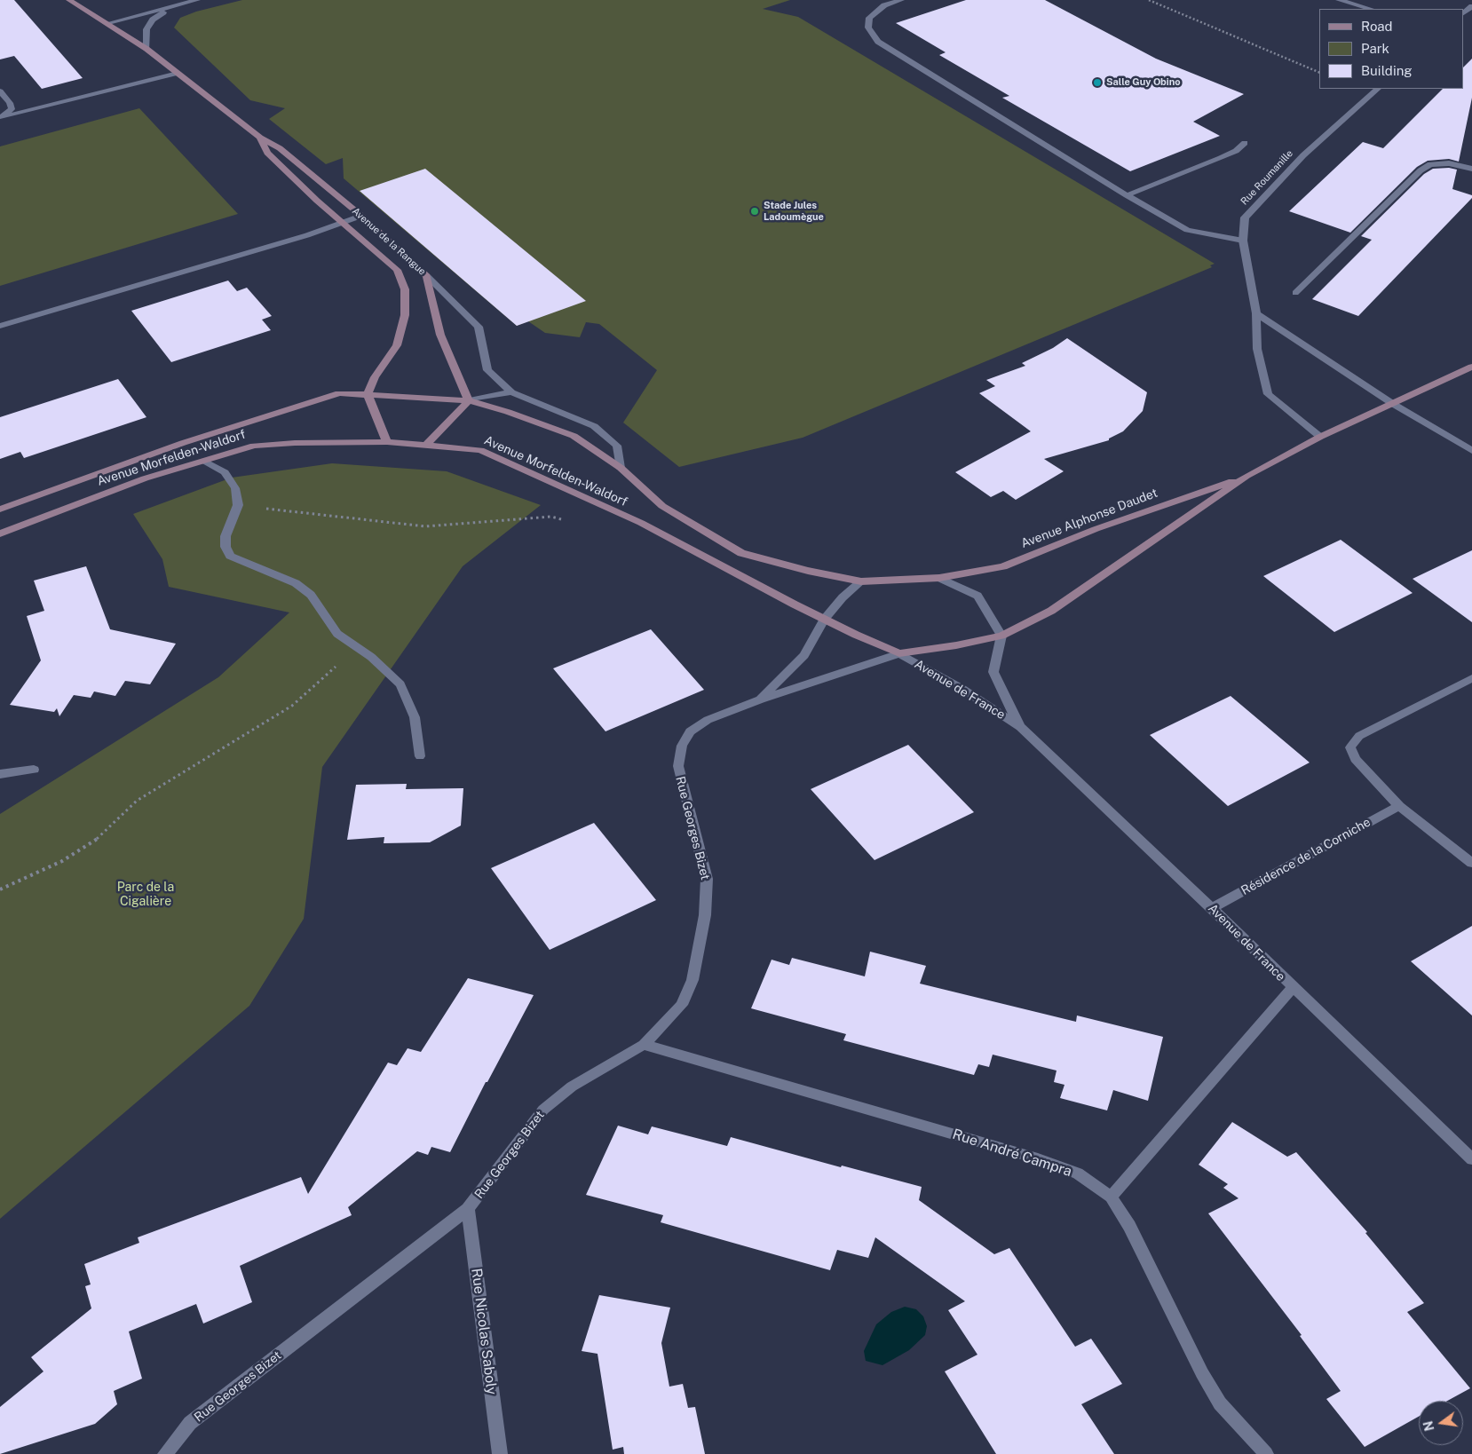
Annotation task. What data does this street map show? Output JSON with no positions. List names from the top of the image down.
{
  "streets": {
    "main road": ["Avenue de la Rangue", "Avenue Morfelden-Waldorf", "Avenue Alphonse Daudet"],
    "street": [
      "Rue Roumanille",
      "Avenue de France",
      "Rue Georges Bizet",
      "Résidence de la Corniche",
      "Rue André Campra",
      "Rue Nicolas Saboly"
    ]
  },
  "crossings": [
    ["Rue Roumanille", "Avenue Alphonse Daudet"],
    ["Avenue de la Rangue", "Avenue Morfelden-Waldorf"],
    ["Avenue Morfelden-Waldorf", "Avenue Alphonse Daudet"],
    ["Avenue Morfelden-Waldorf", "Avenue de France"],
    ["Avenue Morfelden-Waldorf", "Rue Georges Bizet"],
    ["Avenue Alphonse Daudet", "Avenue de France"],
    ["Avenue de France", "Rue Georges Bizet"],
    ["Avenue de France", "Résidence de la Corniche"],
    ["Rue Georges Bizet", "Rue André Campra"],
    ["Rue Georges Bizet", "Rue Nicolas Saboly"]
  ],
  "parks": ["Parc de la Cigalière"],
  "places": ["Salle Guy Obino", "Stade Jules Ladoumègue"],
  "legend": ["Road", "Park", "Building"],
  "north": "left"
}
